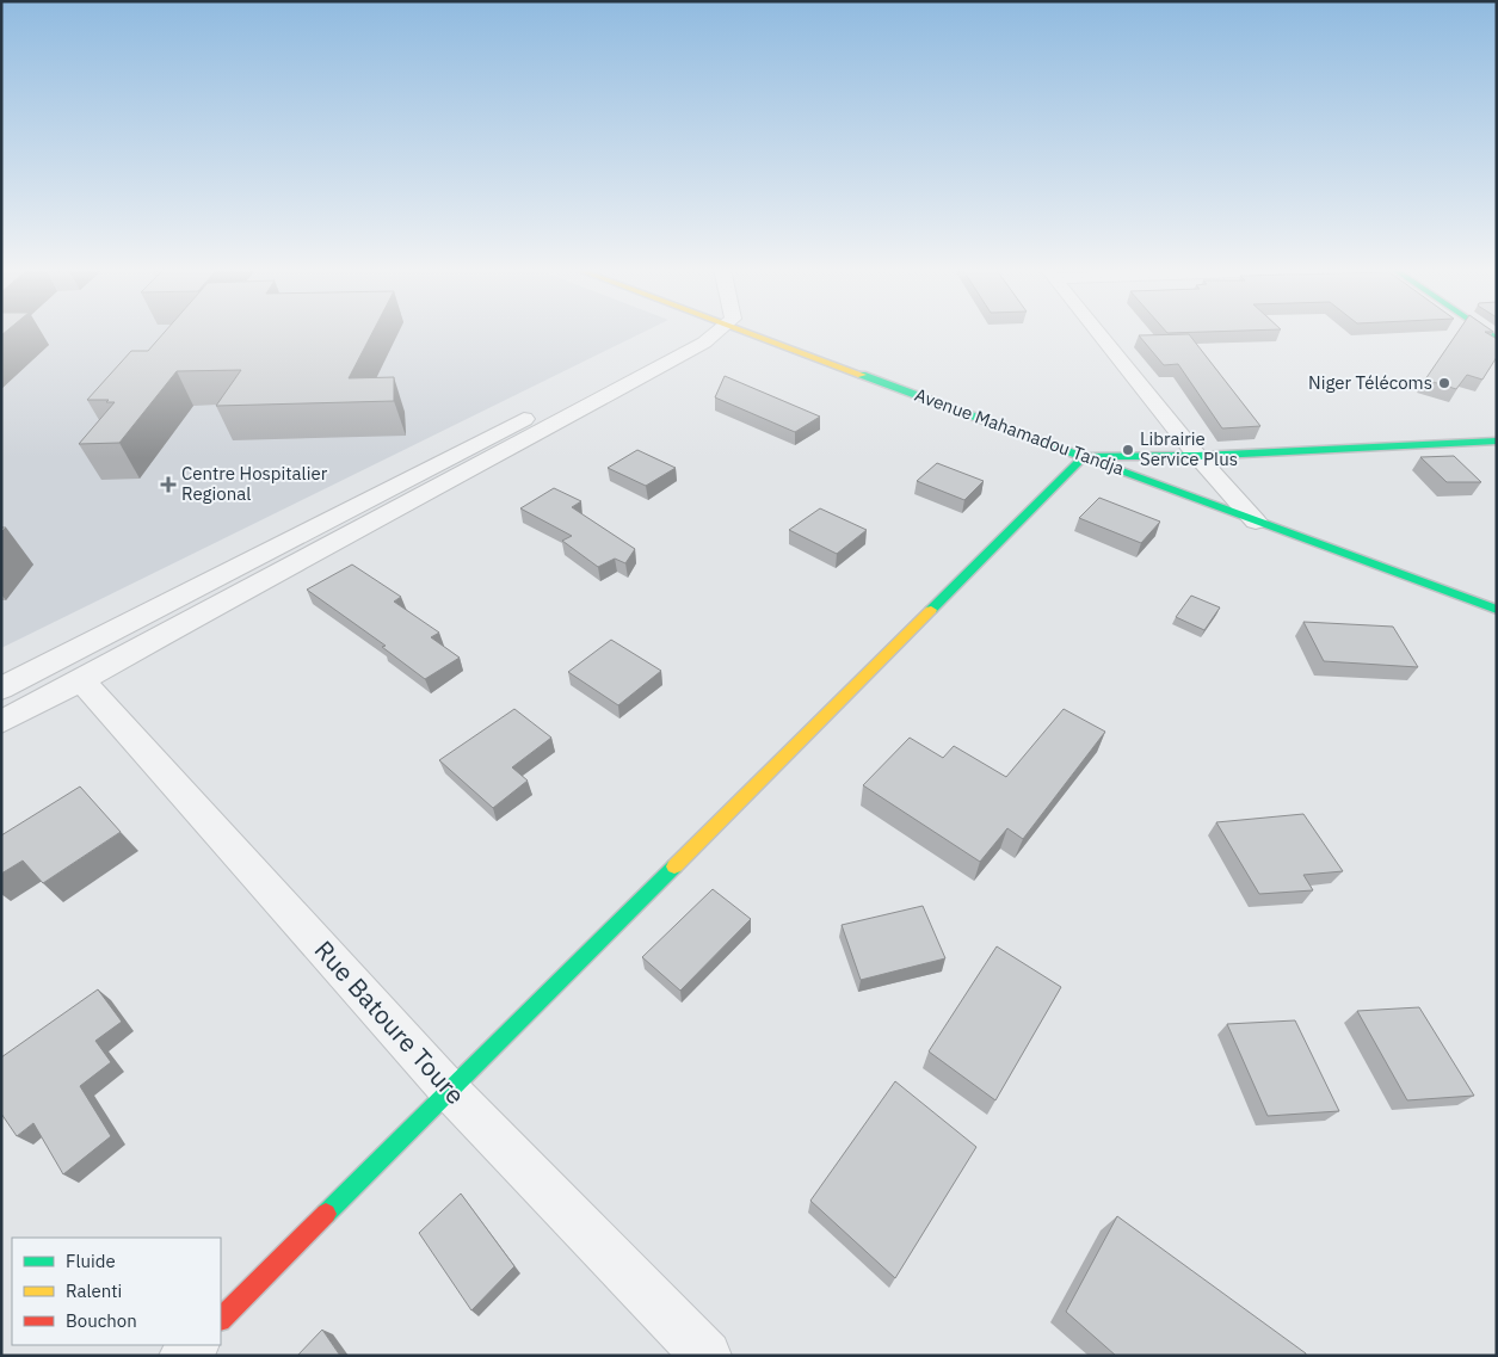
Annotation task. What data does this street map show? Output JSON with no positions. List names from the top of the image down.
{
  "streets": {
    "main road": ["Avenue Mahamadou Tandja"],
    "street": ["Rue Batoure Toure"]
  },
  "places": {
    "other": ["Niger Télécoms", "Librairie Service Plus"],
    "health": ["Centre Hospitalier Regional"]
  },
  "legend": ["Fluide", "Ralenti", "Bouchon"]
}
